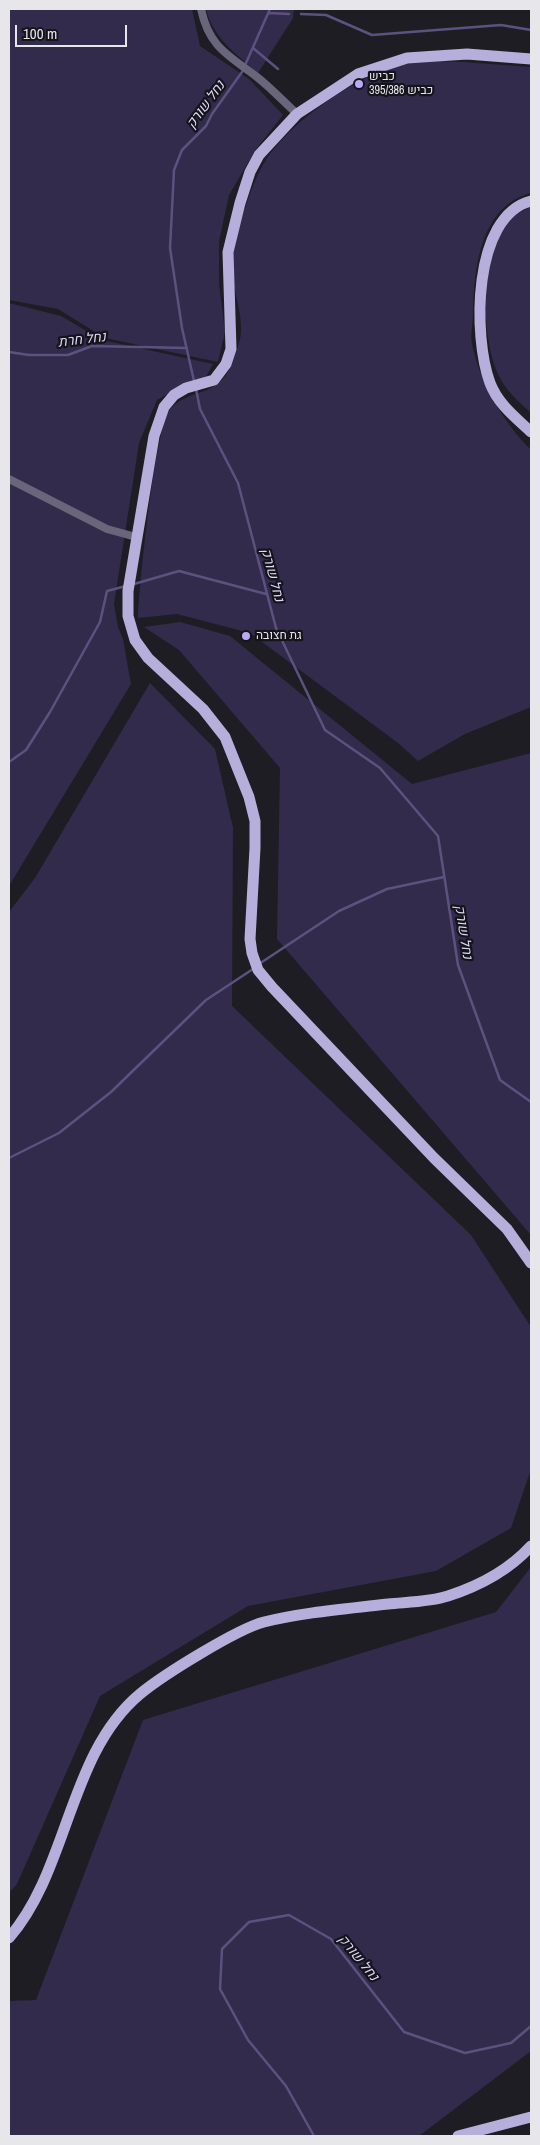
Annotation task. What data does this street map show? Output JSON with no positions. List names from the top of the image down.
{
  "water": ["נחל שורק", "נחל חרת"],
  "places": ["כביש 395/כביש 386", "גת חצובה"],
  "scale_bar": "100 m"
}
